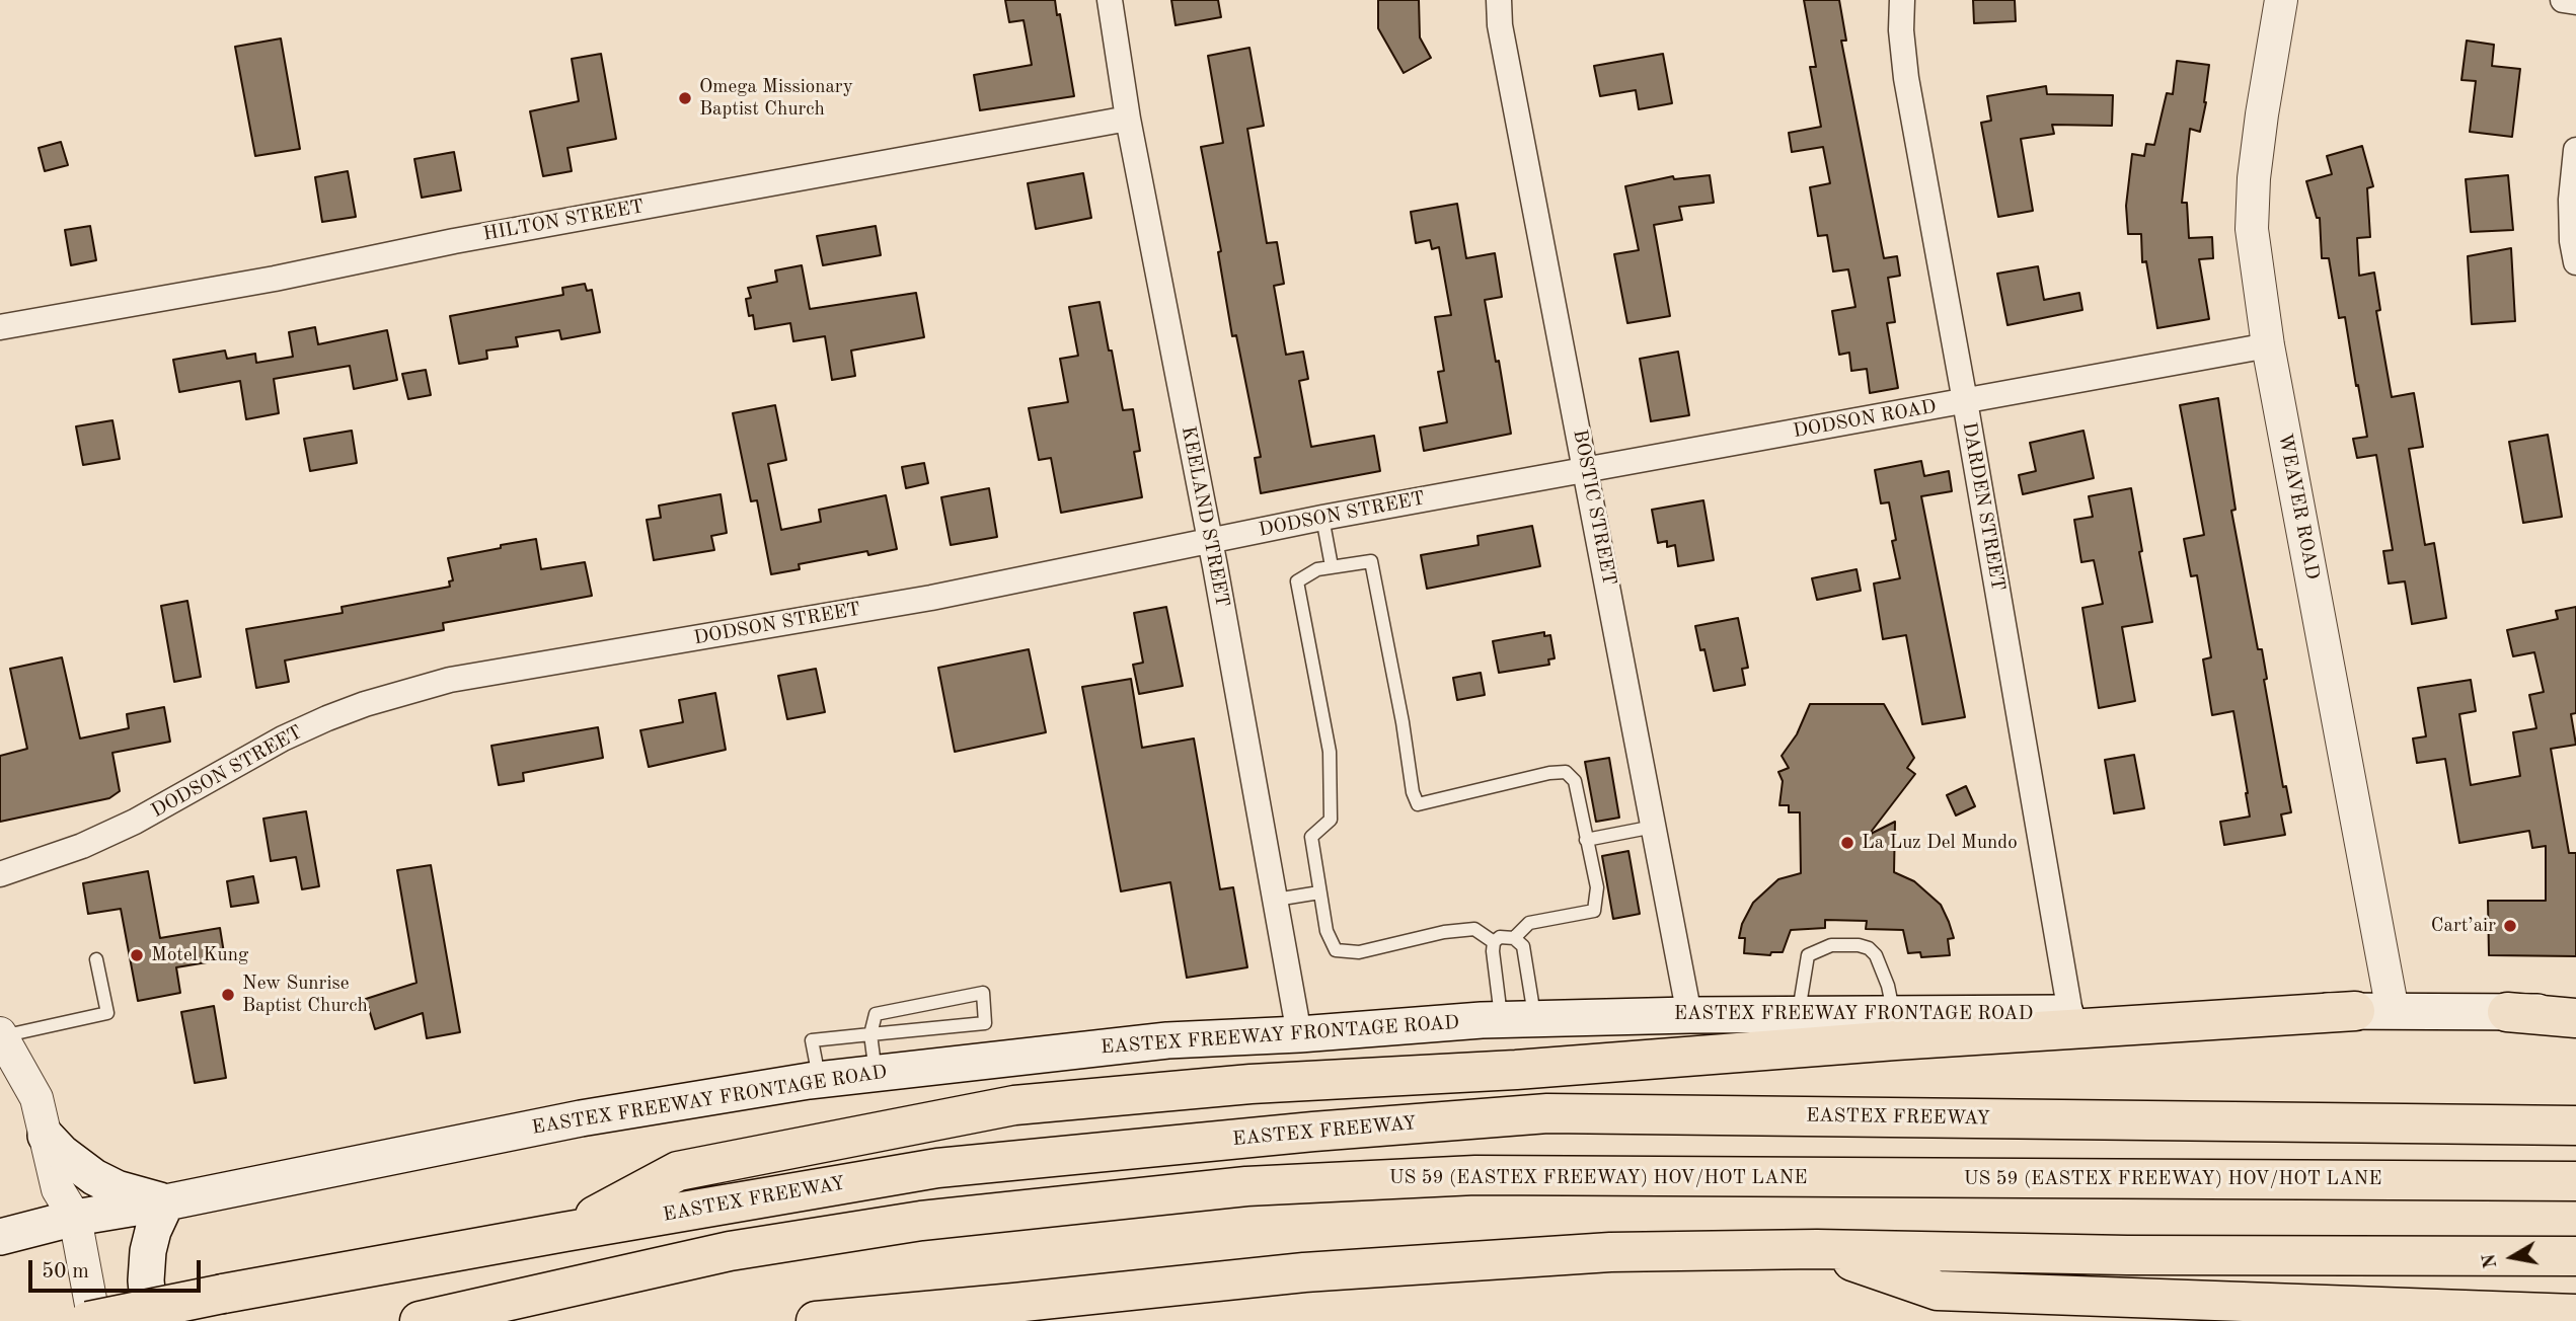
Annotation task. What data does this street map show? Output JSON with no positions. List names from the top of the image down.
{
  "streets": {
    "highway": ["EASTEX FREEWAY", "US 59 (EASTEX FREEWAY) HOV/HOT LANE"],
    "main road": ["EASTEX FREEWAY FRONTAGE ROAD"],
    "street": [
      "HILTON STREET",
      "DODSON ROAD",
      "DARDEN STREET",
      "WEAVER ROAD",
      "BOSTIC STREET",
      "DODSON STREET",
      "KEELAND STREET"
    ]
  },
  "crossings": [
    ["HILTON STREET", "KEELAND STREET"],
    ["DODSON ROAD", "DARDEN STREET"],
    ["DODSON ROAD", "WEAVER ROAD"],
    ["DODSON ROAD", "BOSTIC STREET"],
    ["DODSON ROAD", "DODSON STREET"],
    ["DARDEN STREET", "EASTEX FREEWAY FRONTAGE ROAD"],
    ["WEAVER ROAD", "EASTEX FREEWAY FRONTAGE ROAD"],
    ["BOSTIC STREET", "DODSON STREET"],
    ["BOSTIC STREET", "EASTEX FREEWAY FRONTAGE ROAD"],
    ["DODSON STREET", "KEELAND STREET"],
    ["KEELAND STREET", "EASTEX FREEWAY FRONTAGE ROAD"]
  ],
  "places": [
    "Omega Missionary Baptist Church",
    "La Luz Del Mundo",
    "Cart’air",
    "Motel Kung",
    "New Sunrise Baptist Church"
  ],
  "scale_bar": "50 m",
  "north": "left"
}
